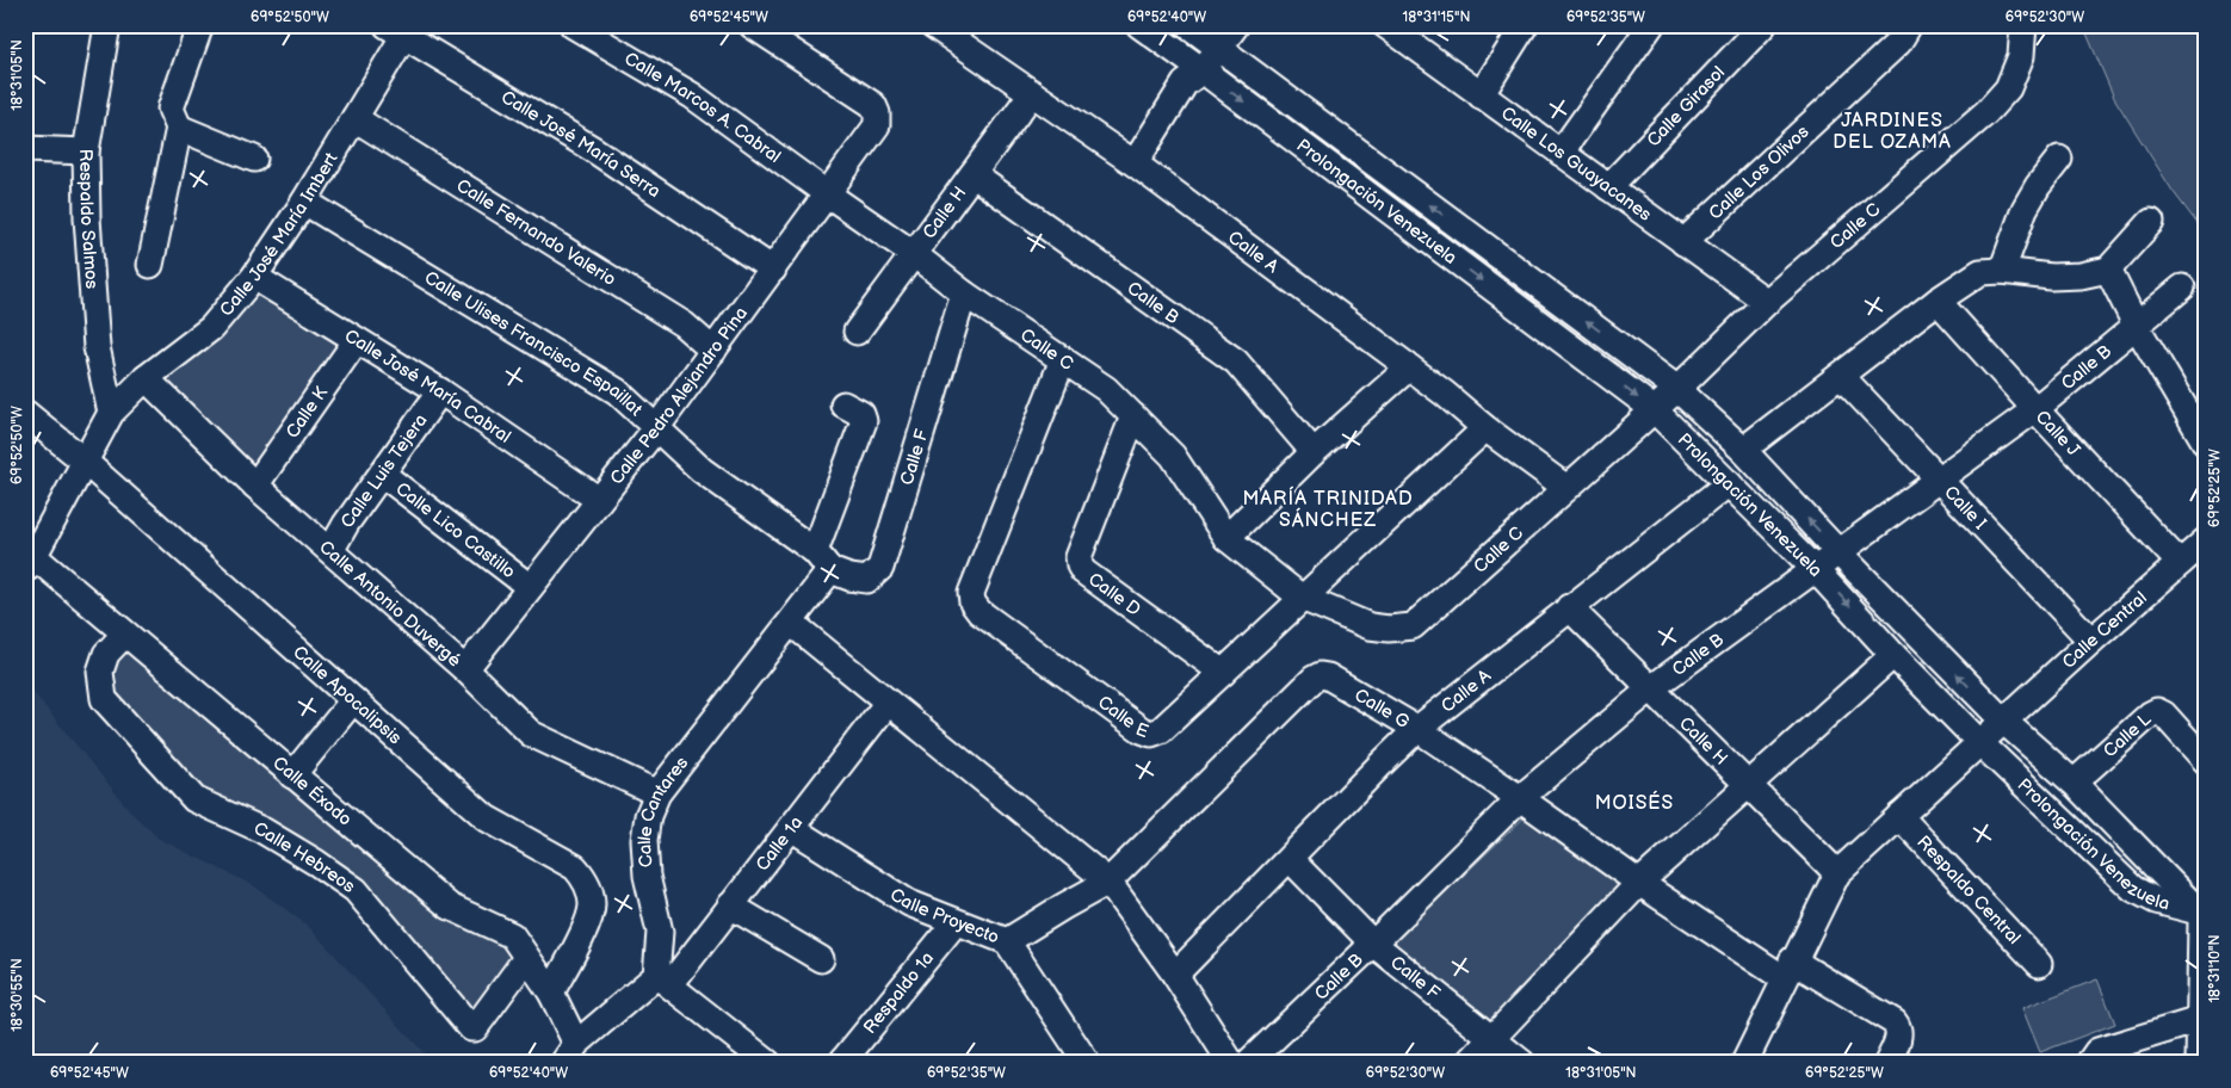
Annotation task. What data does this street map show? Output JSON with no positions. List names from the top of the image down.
{
  "streets": {
    "street": [
      "Calle Girasol",
      "Calle Marcos A. Cabral",
      "Calle José María Serra",
      "Calle Los Guayacanes",
      "Calle Los Olivos",
      "Prolongación Venezuela",
      "Calle H",
      "Respaldo Salmos",
      "Calle C",
      "Calle Fernando Valerio",
      "Calle José María Imbert",
      "Calle A",
      "Calle B",
      "Calle Ulises Francisco Espaillat",
      "Calle José María Cabral",
      "Calle Pedro Alejandro Pina",
      "Calle K",
      "Calle J",
      "Calle F",
      "Calle Luis Tejera",
      "Calle I",
      "Calle Lico Castillo",
      "Calle D",
      "Calle Antonio Duvergé",
      "Calle Central",
      "Calle Apocalipsis",
      "Calle G",
      "Calle E",
      "Calle L",
      "Calle Éxodo",
      "Calle Cantares",
      "Calle 1a",
      "Calle Hebreos",
      "Respaldo Central",
      "Calle Proyecto",
      "Respaldo 1a"
    ]
  },
  "crossings": [
    ["Calle Girasol", "Calle Los Guayacanes"],
    ["Calle Marcos A. Cabral", "Calle H"],
    ["Calle Marcos A. Cabral", "Calle C"],
    ["Calle Marcos A. Cabral", "Calle Pedro Alejandro Pina"],
    ["Calle José María Serra", "Calle José María Imbert"],
    ["Calle José María Serra", "Calle Pedro Alejandro Pina"],
    ["Calle Los Guayacanes", "Calle Los Olivos"],
    ["Calle Los Guayacanes", "Calle C"],
    ["Prolongación Venezuela", "Calle C"],
    ["Prolongación Venezuela", "Calle A"],
    ["Prolongación Venezuela", "Calle B"],
    ["Prolongación Venezuela", "Calle Central"],
    ["Prolongación Venezuela", "Calle L"],
    ["Calle H", "Calle C"],
    ["Calle H", "Calle A"],
    ["Calle H", "Calle B"],
    ["Calle H", "Calle Central"],
    ["Respaldo Salmos", "Calle José María Imbert"],
    ["Calle C", "Calle A"],
    ["Calle C", "Calle F"],
    ["Calle C", "Calle D"],
    ["Calle C", "Calle E"],
    ["Calle Fernando Valerio", "Calle José María Imbert"],
    ["Calle Fernando Valerio", "Calle Pedro Alejandro Pina"],
    ["Calle José María Imbert", "Calle Ulises Francisco Espaillat"],
    ["Calle José María Imbert", "Calle José María Cabral"],
    ["Calle José María Imbert", "Calle Antonio Duvergé"],
    ["Calle José María Imbert", "Calle Apocalipsis"],
    ["Calle José María Imbert", "Calle Éxodo"],
    ["Calle A", "Calle F"],
    ["Calle A", "Calle G"],
    ["Calle A", "Calle E"],
    ["Calle B", "Calle J"],
    ["Calle B", "Calle F"],
    ["Calle B", "Calle I"],
    ["Calle B", "Calle G"],
    ["Calle Ulises Francisco Espaillat", "Calle Pedro Alejandro Pina"],
    ["Calle Ulises Francisco Espaillat", "Calle F"],
    ["Calle Ulises Francisco Espaillat", "Calle Cantares"],
    ["Calle José María Cabral", "Calle Pedro Alejandro Pina"],
    ["Calle José María Cabral", "Calle K"],
    ["Calle José María Cabral", "Calle Luis Tejera"],
    ["Calle Pedro Alejandro Pina", "Calle Lico Castillo"],
    ["Calle Pedro Alejandro Pina", "Calle Antonio Duvergé"],
    ["Calle K", "Calle Antonio Duvergé"],
    ["Calle J", "Calle Central"],
    ["Calle F", "Calle Cantares"],
    ["Calle Luis Tejera", "Calle Lico Castillo"],
    ["Calle Luis Tejera", "Calle Antonio Duvergé"],
    ["Calle I", "Calle Central"],
    ["Calle D", "Calle E"],
    ["Calle Antonio Duvergé", "Calle Cantares"],
    ["Calle Central", "Calle G"],
    ["Calle Central", "Respaldo Central"],
    ["Calle Apocalipsis", "Calle Éxodo"],
    ["Calle G", "Calle Proyecto"],
    ["Calle Éxodo", "Calle Hebreos"],
    ["Calle Cantares", "Calle 1a"],
    ["Calle 1a", "Calle Proyecto"],
    ["Calle Proyecto", "Respaldo 1a"]
  ],
  "districts": ["JARDINES DEL OZAMA", "MARÍA TRINIDAD SÁNCHEZ", "MOISÉS"],
  "coordinates": [
    "69°52'50\"W",
    "69°52'45\"W",
    "69°52'40\"W",
    "18°31'15\"N",
    "69°52'35\"W",
    "69°52'30\"W",
    "18°31'05\"N",
    "69°52'25\"W",
    "18°31'10\"N",
    "18°30'55\"N"
  ]
}
